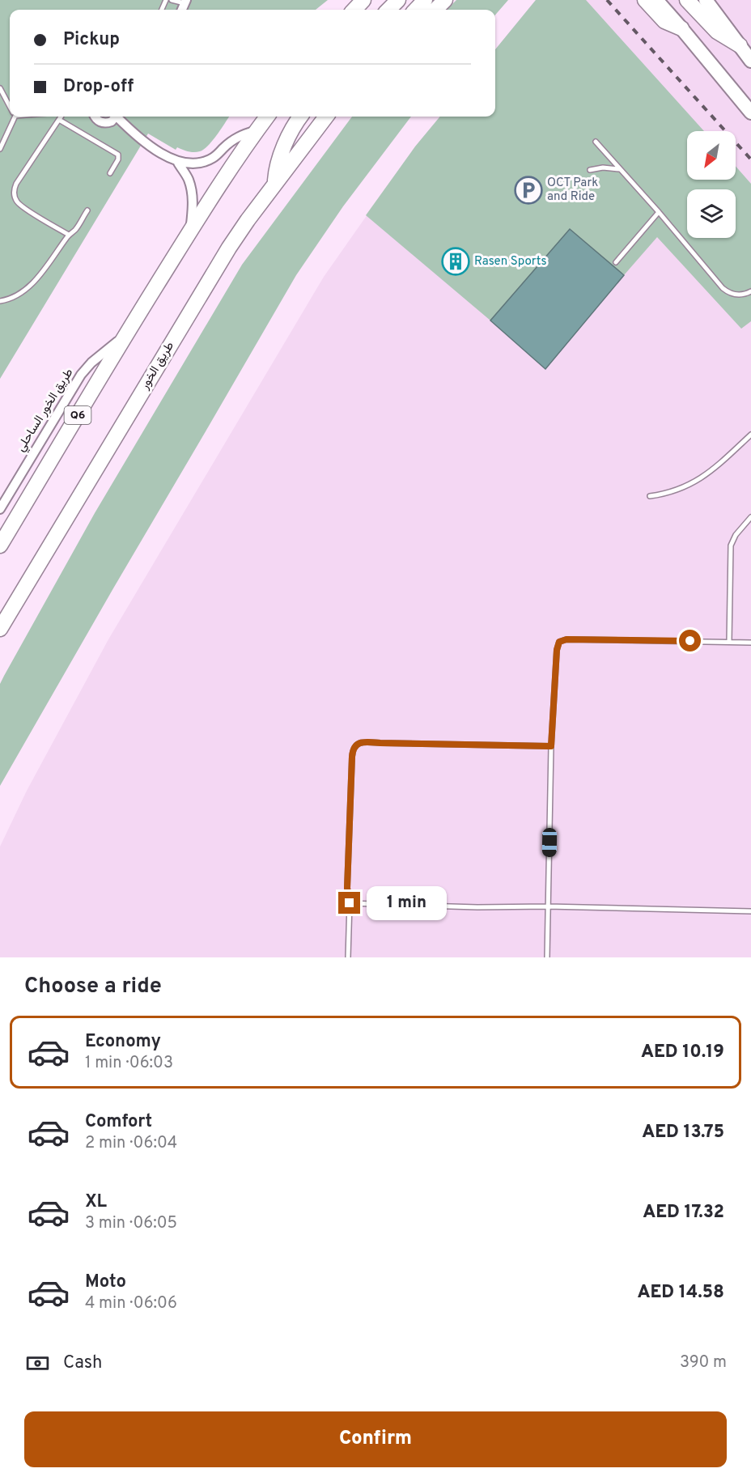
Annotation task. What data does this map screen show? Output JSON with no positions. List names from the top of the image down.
{
  "streets": {
    "highway": ["طريق الخور", "Q6"],
    "street": ["طريق الخور الساحلي"]
  },
  "crossings": [
    ["طريق الخور الساحلي", "Q6"]
  ],
  "places": {
    "parking": ["OCT Park and Ride"],
    "building": ["Rasen Sports"]
  },
  "north": "bottom left",
  "page": {
    "banner": ["Pickup", "Drop-off"],
    "bubble": "1 min",
    "heading": "Choose a ride",
    "list": [
      {
        "name": "Economy",
        "note": "1 min · 06:03",
        "value": "AED 10.19"
      },
      {
        "name": "Comfort",
        "note": "2 min · 06:04",
        "value": "AED 13.75"
      },
      {
        "name": "XL",
        "note": "3 min · 06:05",
        "value": "AED 17.32"
      },
      {
        "name": "Moto",
        "note": "4 min · 06:06",
        "value": "AED 14.58"
      }
    ],
    "pay": ["Cash", "390 m"],
    "buttons": "Confirm"
  }
}
